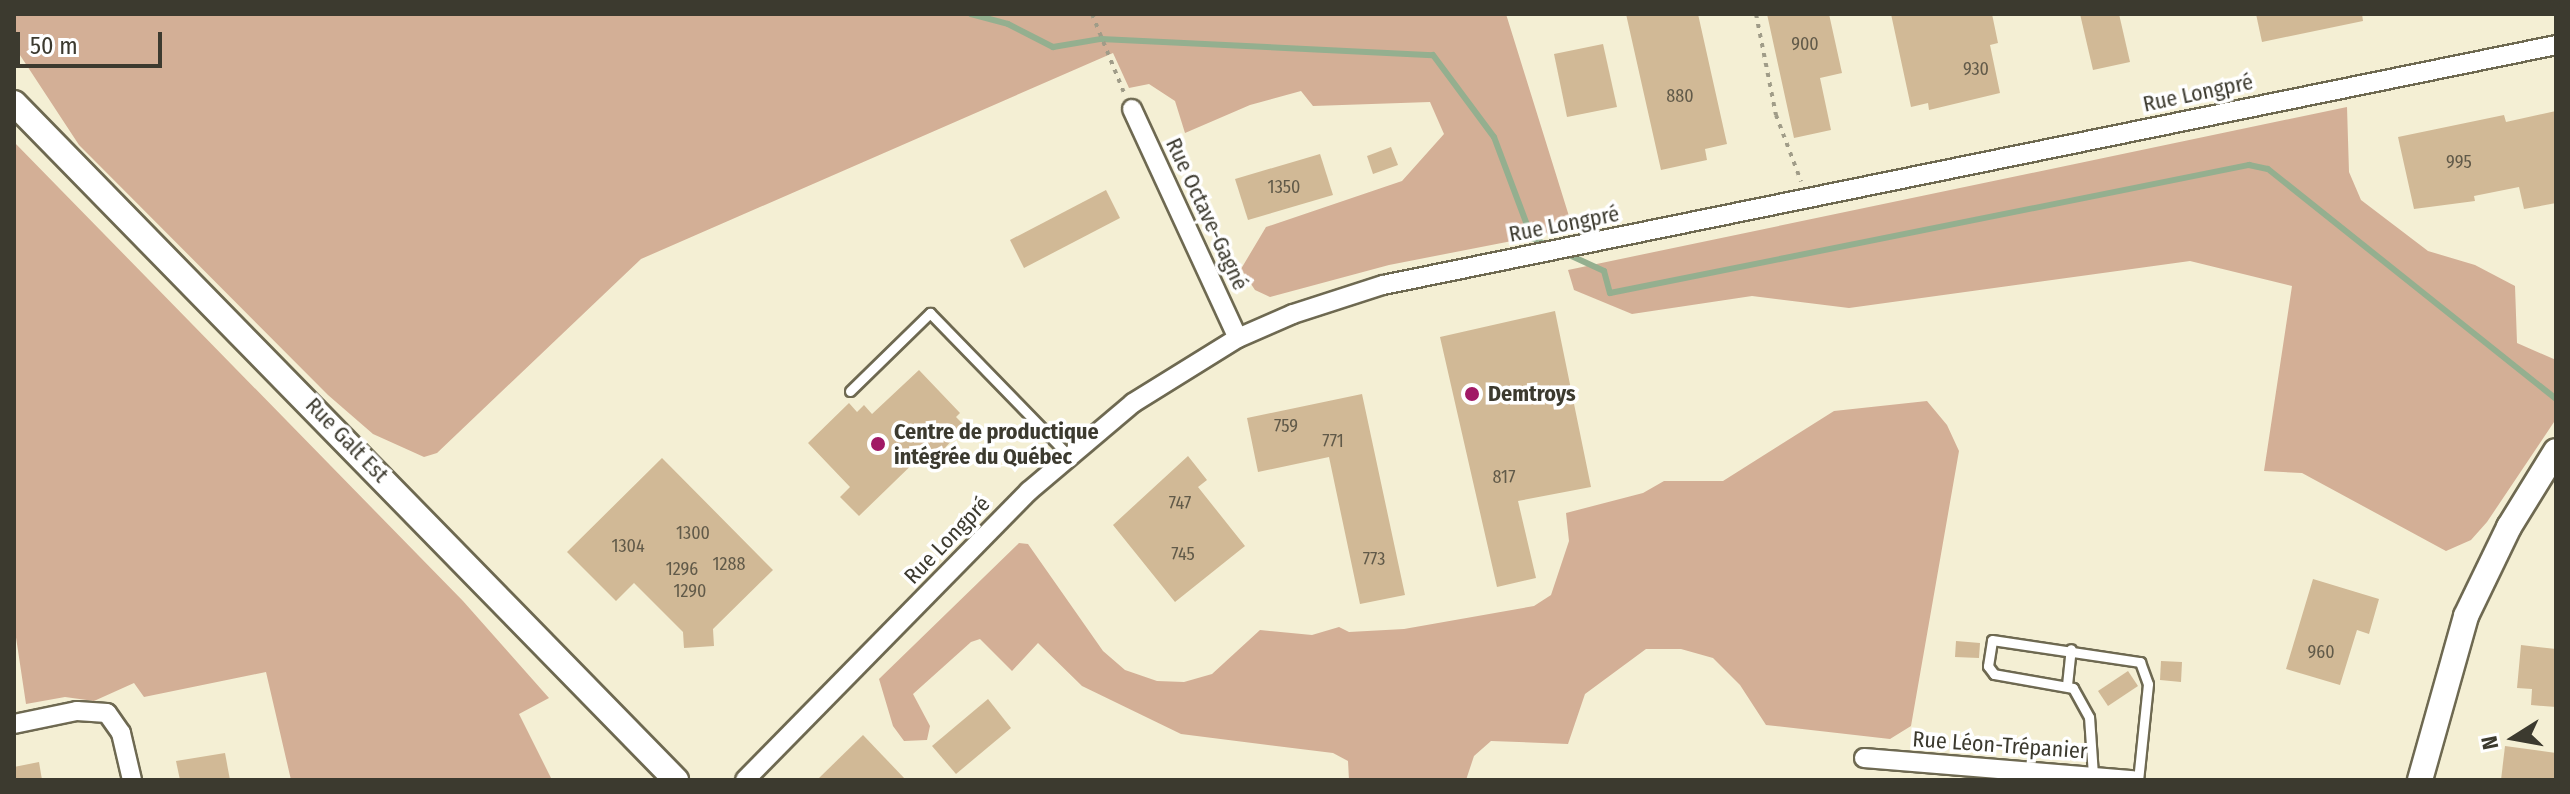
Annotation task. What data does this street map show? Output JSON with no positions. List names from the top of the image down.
{
  "streets": {
    "street": [
      "Rue Longpré",
      "Rue Octave-Gagné",
      "Rue Galt Est",
      "Rue Léon-Trépanier"
    ]
  },
  "crossings": [
    ["Rue Longpré", "Rue Octave-Gagné"]
  ],
  "places": ["Demtroys", "Centre de productique intégrée du Québec"],
  "house_numbers": [
    "900",
    "930",
    "880",
    "995",
    "1350",
    "759",
    "771",
    "817",
    "747",
    "1300",
    "1304",
    "745",
    "773",
    "1288",
    "1296",
    "1290",
    "960"
  ],
  "scale_bar": "50 m",
  "north": "left"
}
